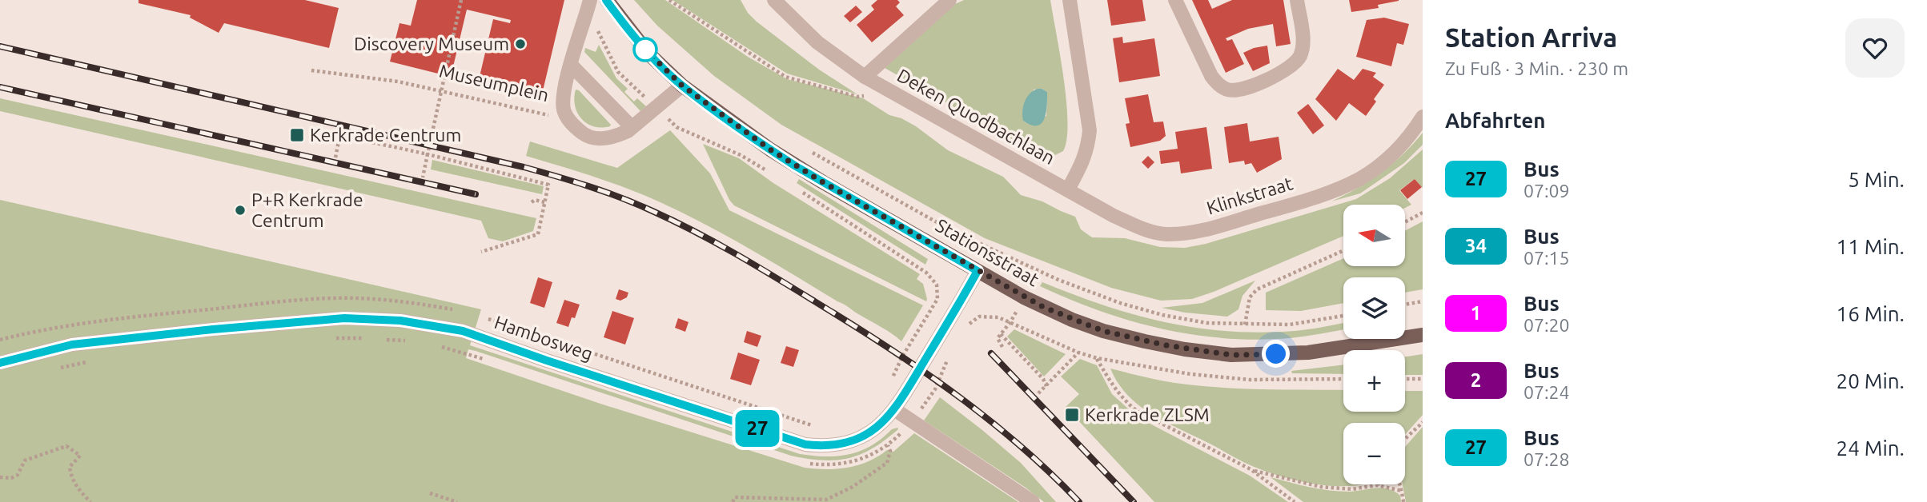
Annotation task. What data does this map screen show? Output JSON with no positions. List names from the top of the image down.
{
  "streets": {
    "main road": ["Stationsstraat"],
    "street": [
      "Museumplein",
      "Deken Quodbachlaan",
      "Klinkstraat",
      "Hambosweg"
    ]
  },
  "crossings": [
    ["Museumplein", "Stationsstraat"],
    ["Deken Quodbachlaan", "Klinkstraat"],
    ["Stationsstraat", "Hambosweg"]
  ],
  "places": {
    "other": ["Discovery Museum", "P+R Kerkrade Centrum"],
    "transit": ["Kerkrade Centrum", "Kerkrade ZLSM"]
  },
  "lines": ["bus line 27"],
  "north": "left",
  "page": {
    "on_map": "27",
    "heading": [
      ["Station Arriva", "Zu Fuß · 3 Min. · 230 m"],
      "Abfahrten"
    ],
    "list": [
      {
        "mark": "27",
        "name": "Bus",
        "note": "07:09",
        "value": "5 Min."
      },
      {
        "mark": "34",
        "name": "Bus",
        "note": "07:15",
        "value": "11 Min."
      },
      {
        "mark": "1",
        "name": "Bus",
        "note": "07:20",
        "value": "16 Min."
      },
      {
        "mark": "2",
        "name": "Bus",
        "note": "07:24",
        "value": "20 Min."
      },
      {
        "mark": "27",
        "name": "Bus",
        "note": "07:28",
        "value": "24 Min."
      }
    ],
    "map_buttons": ["+", "−"]
  }
}
